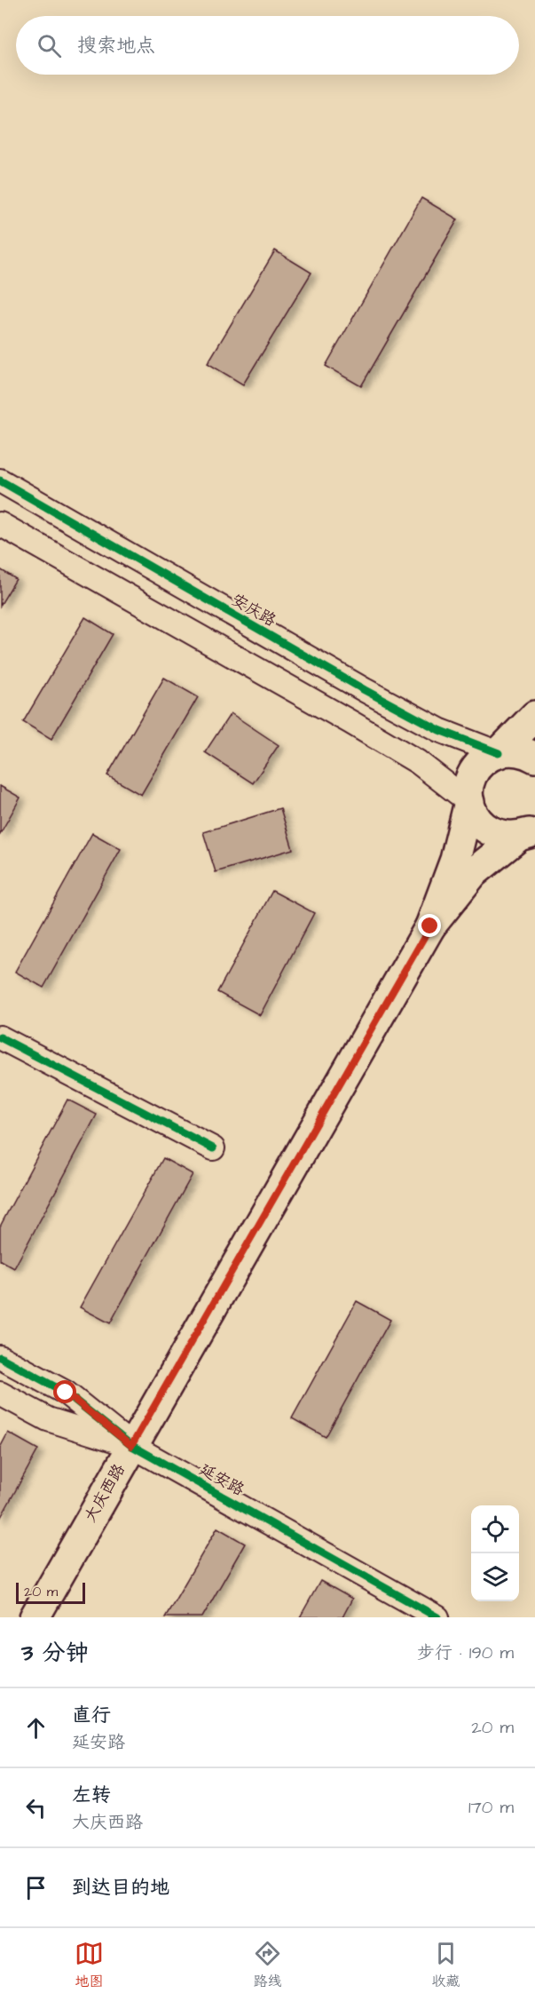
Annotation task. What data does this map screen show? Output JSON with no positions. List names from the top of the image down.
{
  "streets": {
    "main road": ["大庆西路"],
    "street": ["安庆路", "延安路"]
  },
  "crossings": [
    ["延安路", "大庆西路"]
  ],
  "scale_bar": "20 m",
  "page": {
    "search": "搜索地点",
    "scale": "20 m",
    "heading": ["3 分钟", "步行 · 190 m"],
    "list": [
      ["直行", "延安路", "20 m"],
      ["左转", "大庆西路", "170 m"],
      "到达目的地"
    ],
    "nav": ["地图", "路线", "收藏"]
  }
}
